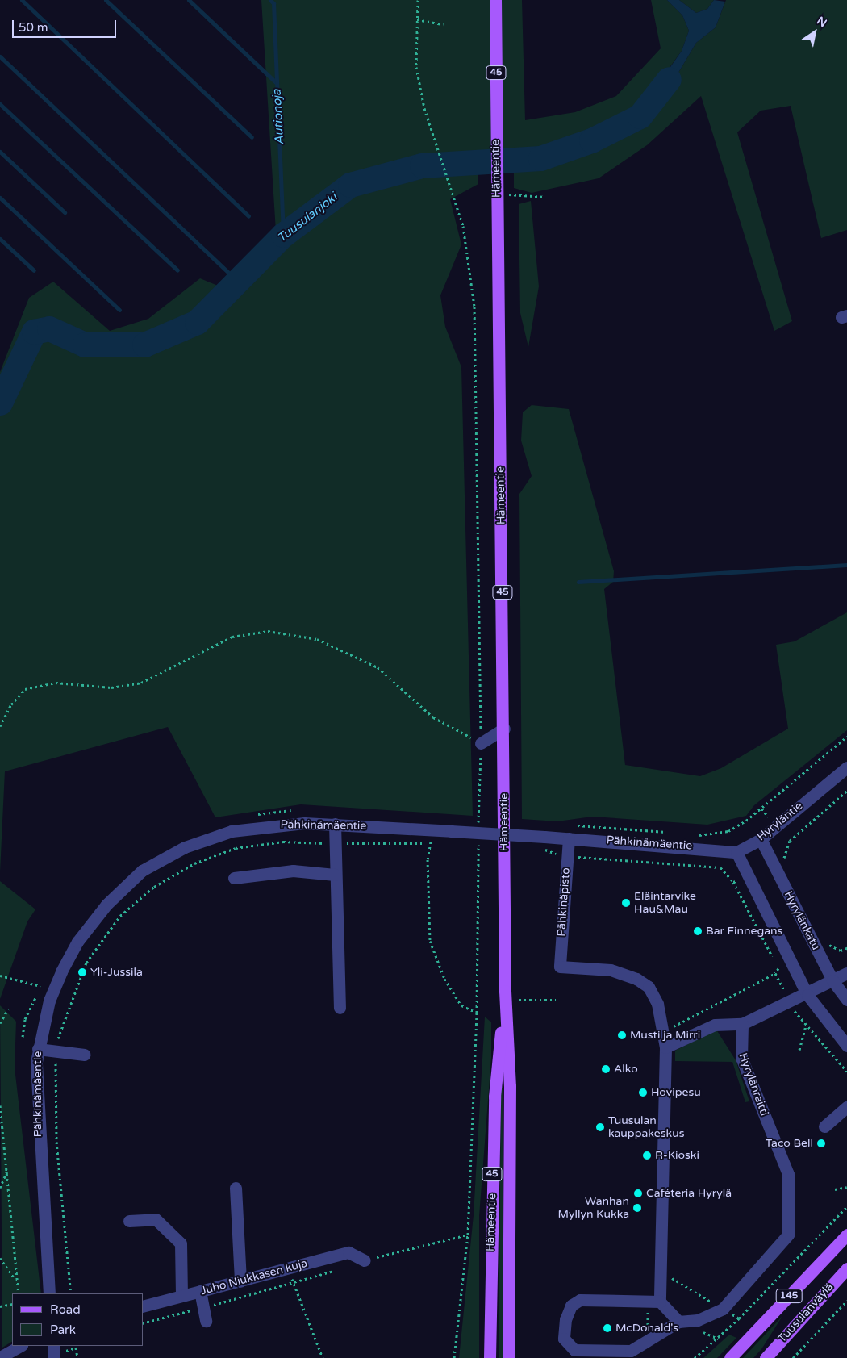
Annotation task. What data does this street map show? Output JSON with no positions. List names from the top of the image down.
{
  "streets": {
    "main road": [
      "45",
      "Hämeentie",
      "145",
      "Tuusulanväylä"
    ],
    "street": [
      "Hyryläntie",
      "Pähkinämäentie",
      "Pähkinäpisto",
      "Hyrylänkatu",
      "Hyrylänraitti",
      "Juho Niukkasen kuja"
    ]
  },
  "crossings": [
    ["Hyryläntie", "Pähkinämäentie"],
    ["Hyryläntie", "Hyrylänkatu"],
    ["Pähkinämäentie", "Pähkinäpisto"]
  ],
  "water": ["Autionoja", "Tuusulanjoki"],
  "places": [
    "Eläintarvike Hau&Mau",
    "Bar Finnegans",
    "Yli-Jussila",
    "Musti ja Mirri",
    "Alko",
    "Hovipesu",
    "Tuusulan kauppakeskus",
    "Taco Bell",
    "R-Kioski",
    "Caféteria Hyrylä",
    "Wanhan Myllyn Kukka",
    "McDonald's"
  ],
  "legend": ["Road", "Park"],
  "scale_bar": "50 m",
  "north": "top right"
}
